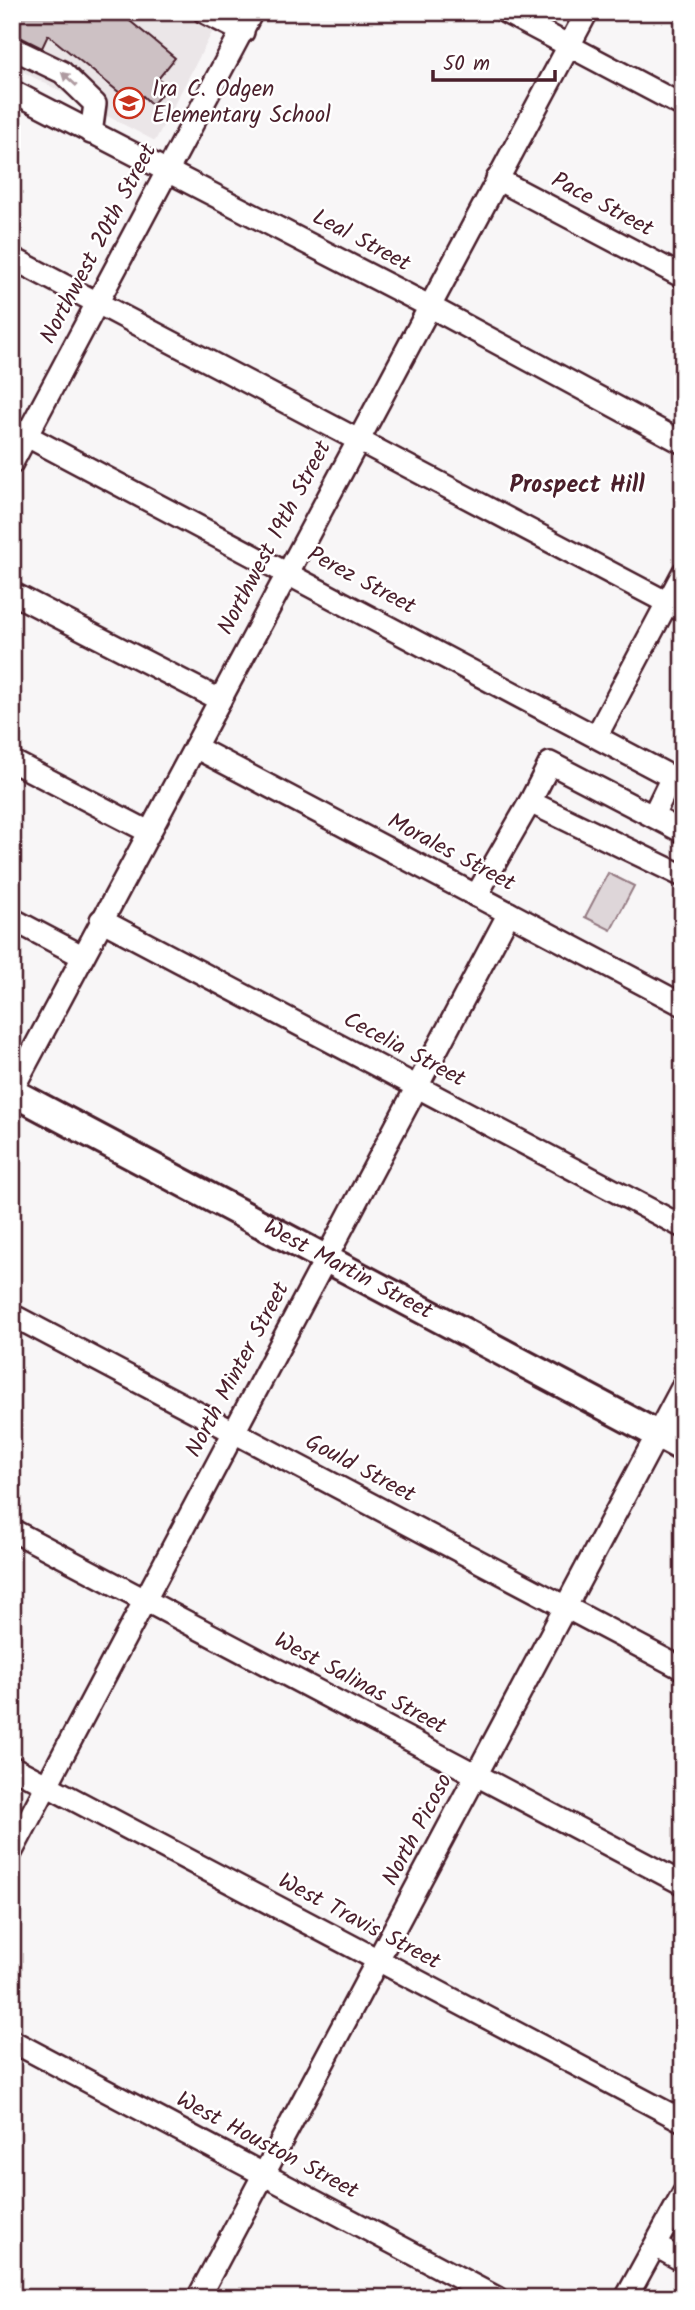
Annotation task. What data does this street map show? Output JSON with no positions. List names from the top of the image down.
{
  "streets": {
    "main road": ["West Martin Street"],
    "street": [
      "Pace Street",
      "Leal Street",
      "Northwest 20th Street",
      "Northwest 19th Street",
      "Perez Street",
      "Morales Street",
      "Cecelia Street",
      "North Minter Street",
      "Gould Street",
      "West Salinas Street",
      "North Picoso",
      "West Travis Street",
      "West Houston Street"
    ]
  },
  "crossings": [
    ["Pace Street", "Northwest 19th Street"],
    ["Leal Street", "Northwest 20th Street"],
    ["Leal Street", "Northwest 19th Street"],
    ["Northwest 20th Street", "Perez Street"],
    ["Northwest 19th Street", "Perez Street"],
    ["Northwest 19th Street", "Morales Street"],
    ["Northwest 19th Street", "Cecelia Street"],
    ["Northwest 19th Street", "West Martin Street"],
    ["Morales Street", "North Minter Street"],
    ["Cecelia Street", "North Minter Street"],
    ["West Martin Street", "North Minter Street"],
    ["West Martin Street", "North Picoso"],
    ["North Minter Street", "Gould Street"],
    ["North Minter Street", "West Salinas Street"],
    ["North Minter Street", "West Travis Street"],
    ["Gould Street", "North Picoso"],
    ["West Salinas Street", "North Picoso"],
    ["North Picoso", "West Travis Street"],
    ["North Picoso", "West Houston Street"]
  ],
  "districts": ["Prospect Hill"],
  "places": {
    "school or university": ["Ira C. Odgen Elementary School"]
  },
  "scale_bar": "50 m"
}
